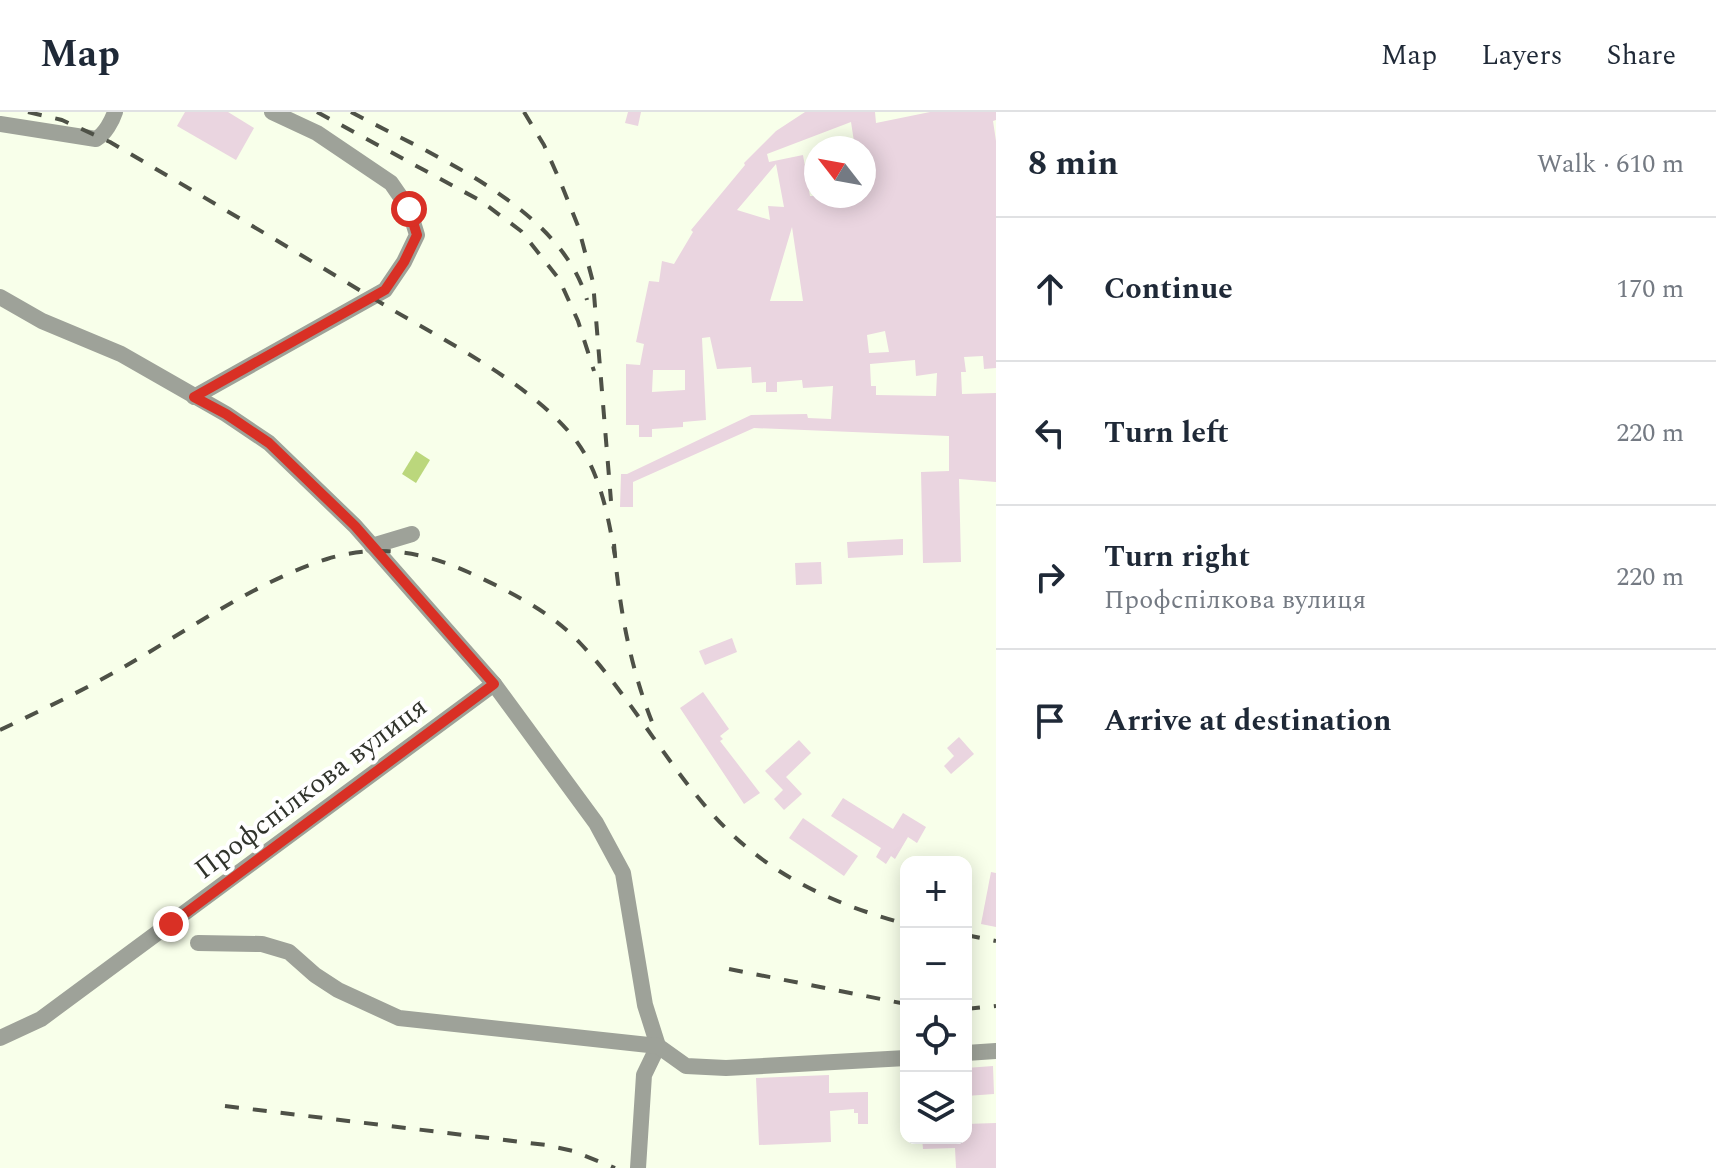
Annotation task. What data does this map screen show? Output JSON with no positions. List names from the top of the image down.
{
  "streets": {
    "street": ["Профспілкова вулиця"]
  },
  "north": "top left",
  "page": {
    "header": "Map",
    "nav": ["Map", "Layers", "Share"],
    "heading": ["8 min", "Walk · 610 m"],
    "list": [
      ["Continue", "170 m"],
      ["Turn left", "220 m"],
      ["Turn right", "Профспілкова вулиця", "220 m"],
      "Arrive at destination"
    ],
    "map_buttons": ["+", "−"]
  }
}
